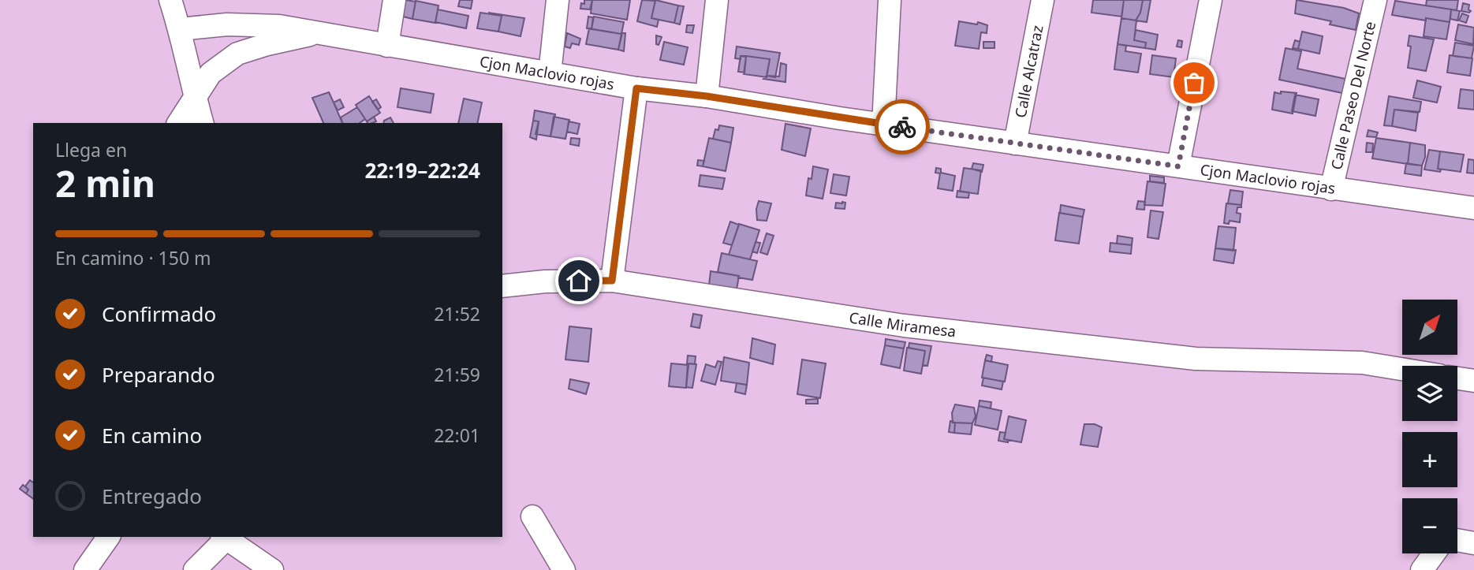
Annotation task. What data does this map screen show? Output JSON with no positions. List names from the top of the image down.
{
  "streets": {
    "street": [
      "Calle Alcatraz",
      "Cjon Maclovio rojas",
      "Calle Paseo Del Norte",
      "Calle Miramesa"
    ]
  },
  "crossings": [
    ["Calle Alcatraz", "Cjon Maclovio rojas"],
    ["Cjon Maclovio rojas", "Calle Paseo Del Norte"]
  ],
  "north": "top right",
  "page": {
    "heading": ["2 min", "Llega en", "22:19–22:24"],
    "bar": "En camino · 150 m",
    "list": [
      ["Confirmado", "21:52"],
      ["Preparando", "21:59"],
      ["En camino", "22:01"],
      "Entregado"
    ],
    "map_buttons": ["+", "−"]
  }
}
